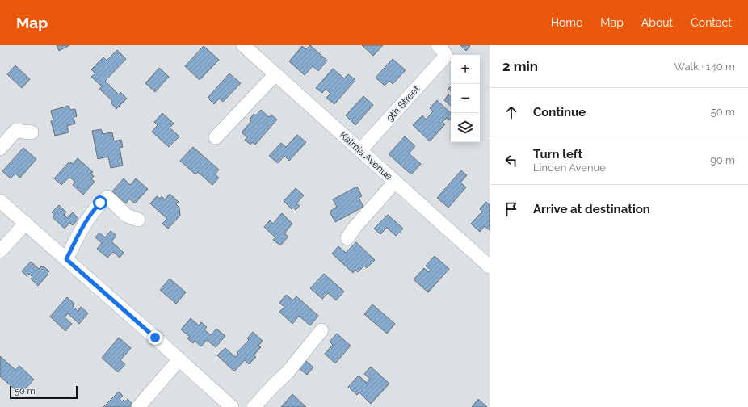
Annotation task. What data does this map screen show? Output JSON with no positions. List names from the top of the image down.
{
  "streets": {
    "street": ["9th Street", "Kalmia Avenue"]
  },
  "crossings": [
    ["9th Street", "Kalmia Avenue"]
  ],
  "scale_bar": "50 m",
  "page": {
    "header": "Map",
    "nav": [
      "Home",
      "Map",
      "About",
      "Contact"
    ],
    "heading": ["2 min", "Walk · 140 m"],
    "map_buttons": ["+", "−"],
    "list": [
      ["Continue", "50 m"],
      ["Turn left", "Linden Avenue", "90 m"],
      "Arrive at destination"
    ],
    "scale": "50 m"
  }
}
